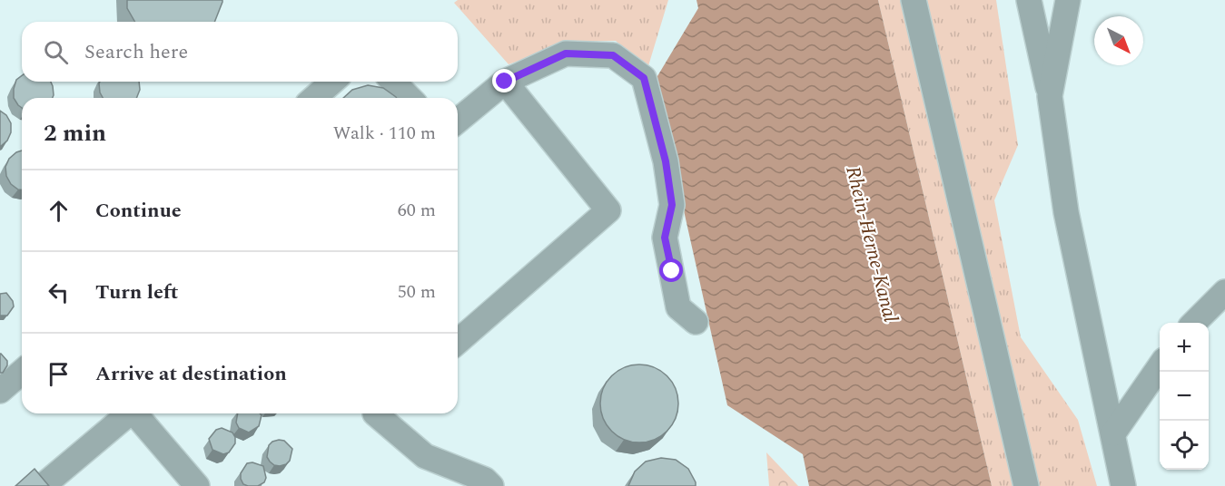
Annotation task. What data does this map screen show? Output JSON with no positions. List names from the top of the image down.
{
  "water": ["Rhein-Herne-Kanal"],
  "north": "bottom right",
  "page": {
    "search": "Search here",
    "heading": ["2 min", "Walk · 110 m"],
    "list": [
      ["Continue", "60 m"],
      ["Turn left", "50 m"],
      "Arrive at destination"
    ],
    "map_buttons": ["+", "−"]
  }
}
